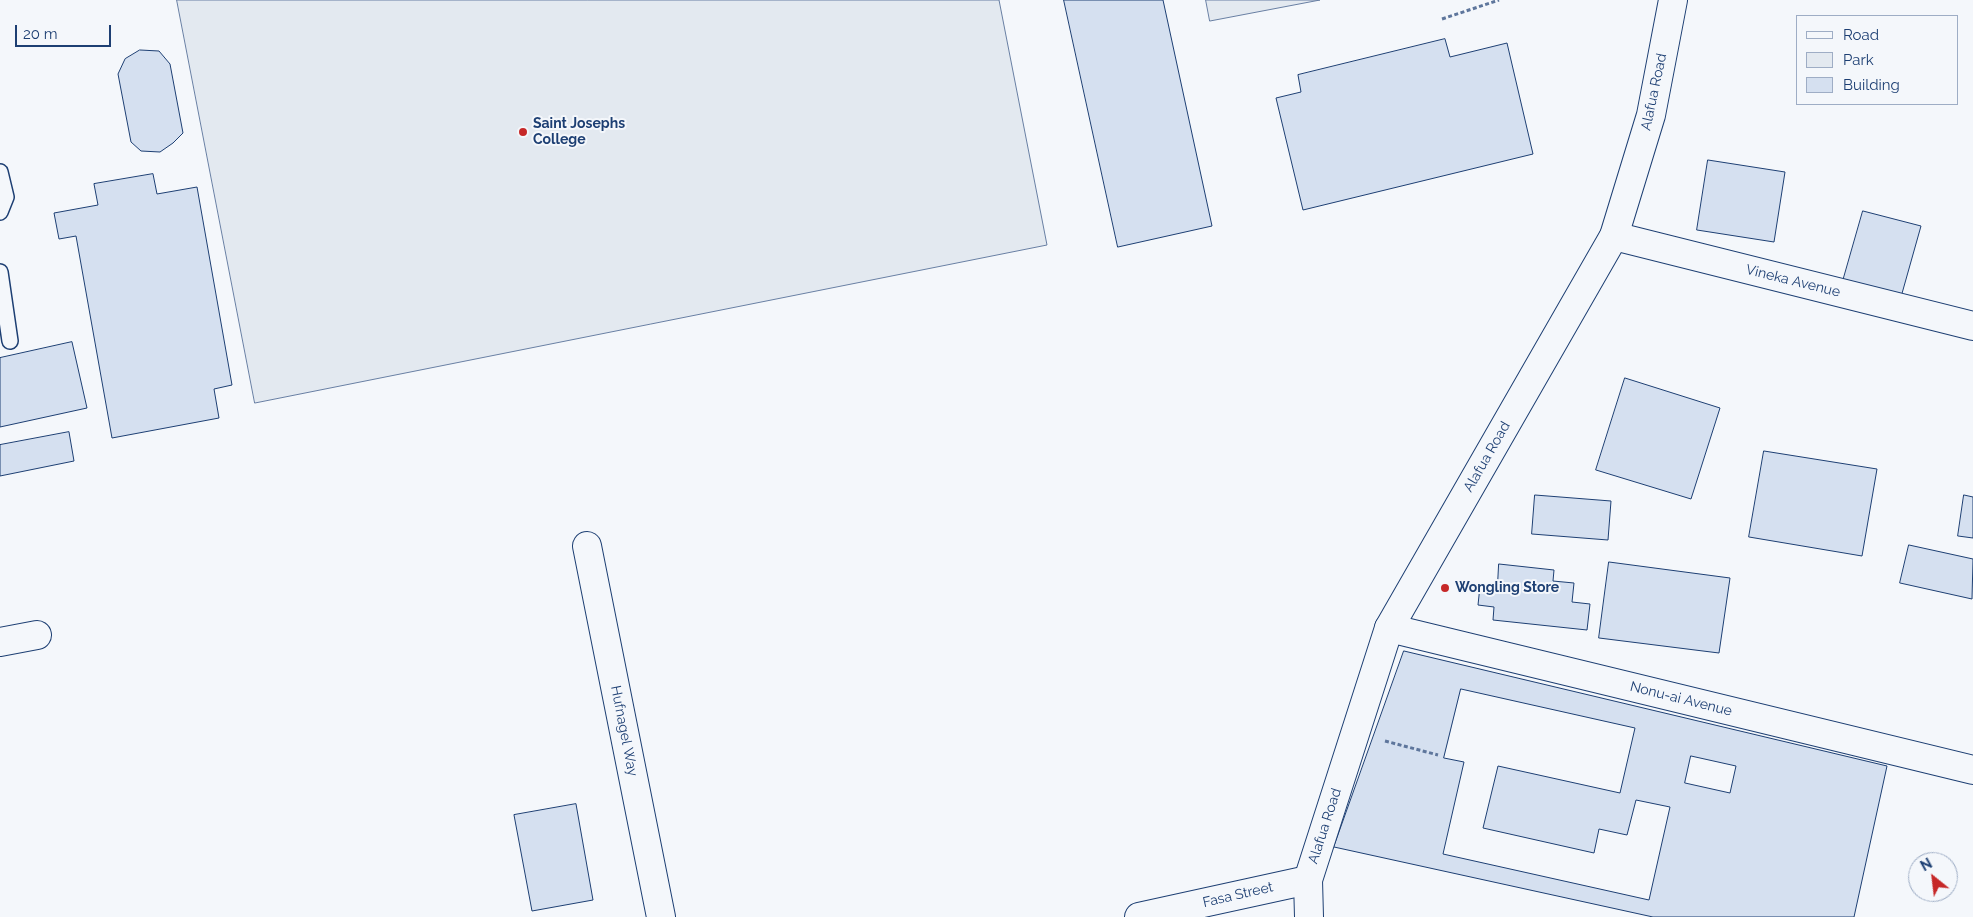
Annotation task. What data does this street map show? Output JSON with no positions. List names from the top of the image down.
{
  "streets": {
    "street": [
      "Alafua Road",
      "Vineka Avenue",
      "Nonu-ai Avenue",
      "Hufnagel Way",
      "Fasa Street"
    ]
  },
  "crossings": [
    ["Alafua Road", "Vineka Avenue"],
    ["Alafua Road", "Nonu-ai Avenue"],
    ["Alafua Road", "Fasa Street"]
  ],
  "places": ["Saint Josephs College", "Wongling Store"],
  "legend": ["Road", "Park", "Building"],
  "scale_bar": "20 m",
  "north": "top left"
}
